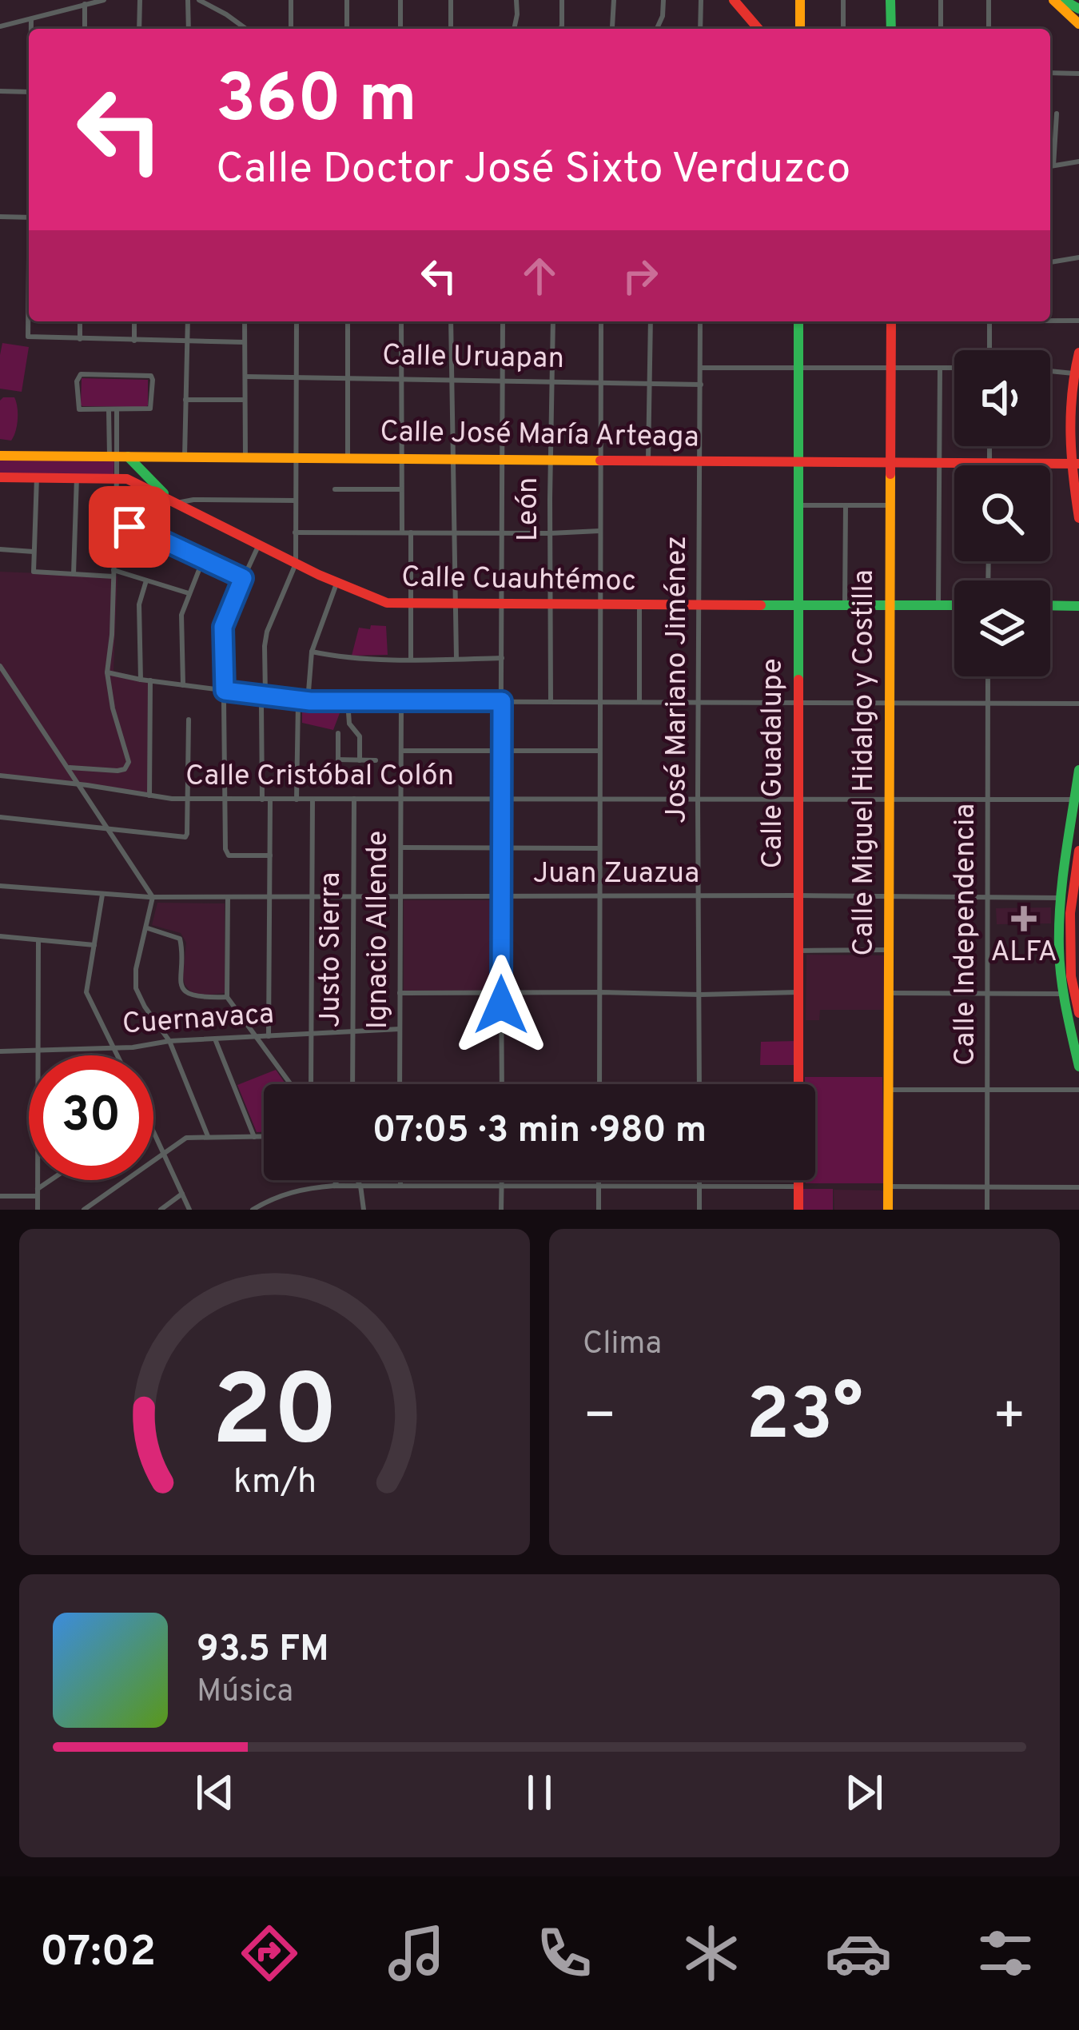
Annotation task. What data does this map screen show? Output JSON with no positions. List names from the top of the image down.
{
  "streets": {
    "main road": [
      "Calle José María Arteaga",
      "Calle Cuauhtémoc",
      "Calle Miguel Hidalgo y Costilla",
      "Calle Guadalupe"
    ],
    "street": [
      "Calle Uruapan",
      "León",
      "José Mariano Jiménez",
      "Calle Cristóbal Colón",
      "Juan Zuazua",
      "Ignacio Allende",
      "Calle Independencia",
      "Justo Sierra",
      "Cuernavaca"
    ]
  },
  "crossings": [
    ["Calle Uruapan", "León"],
    ["Calle Uruapan", "José Mariano Jiménez"],
    ["Calle José María Arteaga", "León"],
    ["Calle José María Arteaga", "José Mariano Jiménez"],
    ["Calle José María Arteaga", "Calle Miguel Hidalgo y Costilla"],
    ["Calle José María Arteaga", "Calle Guadalupe"],
    ["León", "Calle Cuauhtémoc"],
    ["Calle Cuauhtémoc", "José Mariano Jiménez"],
    ["Calle Cuauhtémoc", "Calle Miguel Hidalgo y Costilla"],
    ["Calle Cuauhtémoc", "Calle Guadalupe"],
    ["José Mariano Jiménez", "Calle Cristóbal Colón"],
    ["José Mariano Jiménez", "Juan Zuazua"],
    ["Calle Miguel Hidalgo y Costilla", "Calle Cristóbal Colón"],
    ["Calle Miguel Hidalgo y Costilla", "Juan Zuazua"],
    ["Calle Guadalupe", "Calle Cristóbal Colón"],
    ["Calle Guadalupe", "Juan Zuazua"],
    ["Calle Cristóbal Colón", "Ignacio Allende"],
    ["Calle Cristóbal Colón", "Calle Independencia"],
    ["Calle Cristóbal Colón", "Justo Sierra"],
    ["Juan Zuazua", "Ignacio Allende"],
    ["Juan Zuazua", "Calle Independencia"],
    ["Juan Zuazua", "Justo Sierra"],
    ["Ignacio Allende", "Cuernavaca"],
    ["Justo Sierra", "Cuernavaca"]
  ],
  "places": {
    "health": ["ALFA"]
  },
  "page": {
    "turn": ["360 m", "Calle Doctor José Sixto Verduzco"],
    "limit": "30",
    "trip": "07:05 · 3 min · 980 m",
    "tile": "Clima",
    "heat": ["−", "23°", "+"],
    "song": ["93.5 FM", "Música"],
    "tabs": "07:02",
    "gauge": ["20", "km/h"]
  }
}
